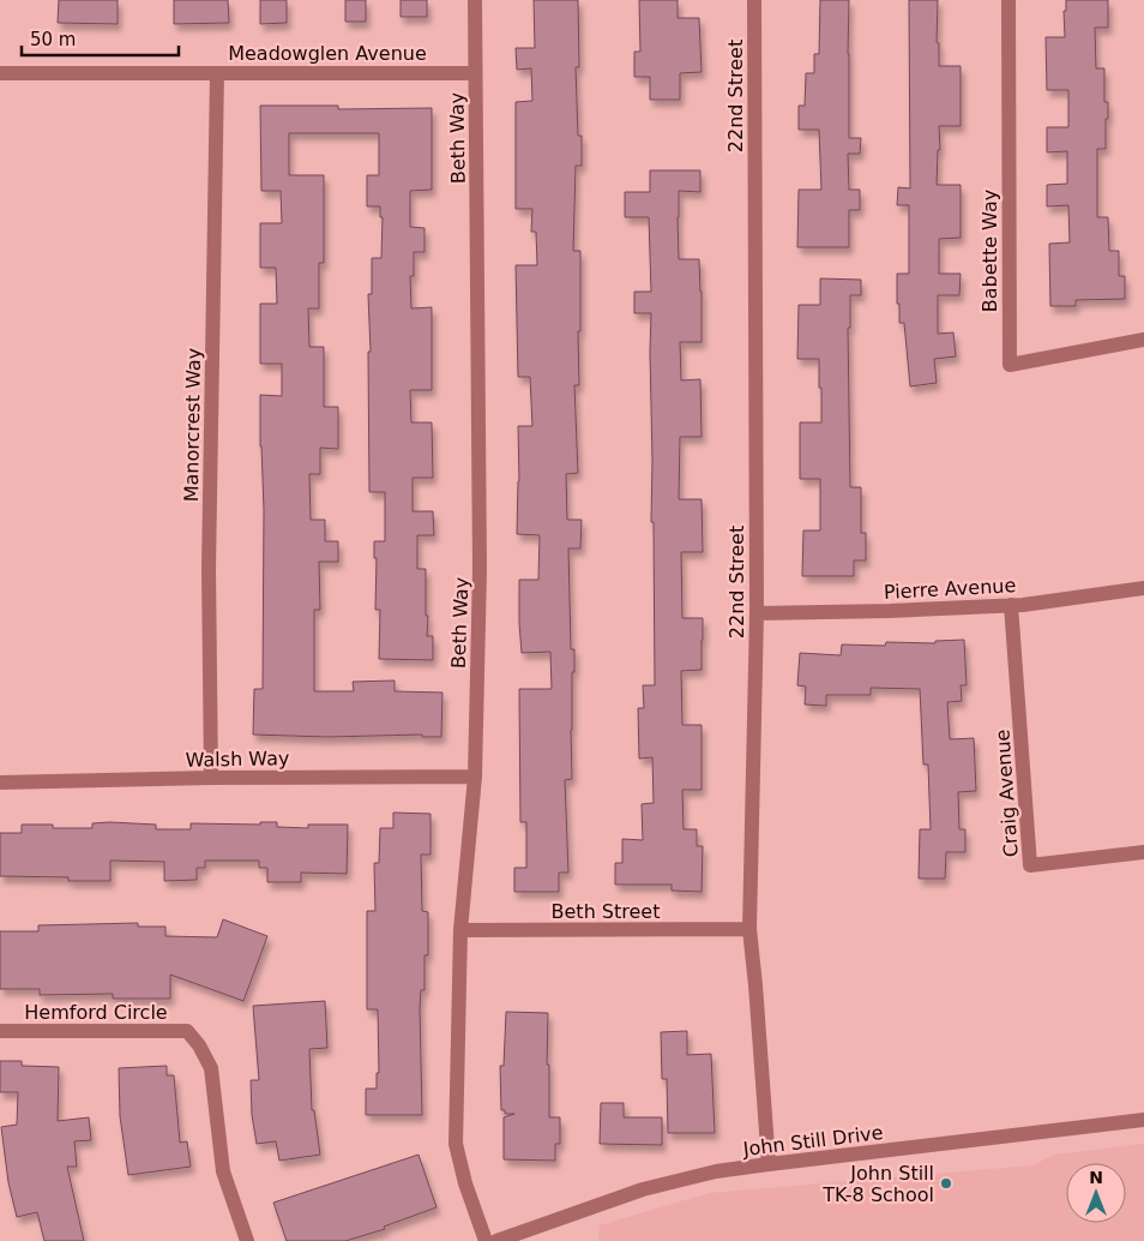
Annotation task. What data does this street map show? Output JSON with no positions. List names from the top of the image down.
{
  "streets": {
    "street": [
      "Meadowglen Avenue",
      "22nd Street",
      "Beth Way",
      "Babette Way",
      "Manorcrest Way",
      "Pierre Avenue",
      "Walsh Way",
      "Craig Avenue",
      "Beth Street",
      "Hemford Circle",
      "John Still Drive"
    ]
  },
  "crossings": [
    ["Meadowglen Avenue", "Beth Way"],
    ["Meadowglen Avenue", "Manorcrest Way"],
    ["22nd Street", "Pierre Avenue"],
    ["22nd Street", "Beth Street"],
    ["22nd Street", "John Still Drive"],
    ["Beth Way", "Walsh Way"],
    ["Beth Way", "Beth Street"],
    ["Manorcrest Way", "Walsh Way"],
    ["Pierre Avenue", "Craig Avenue"]
  ],
  "places": ["John Still TK-8 School"],
  "scale_bar": "50 m",
  "north": "top"
}
